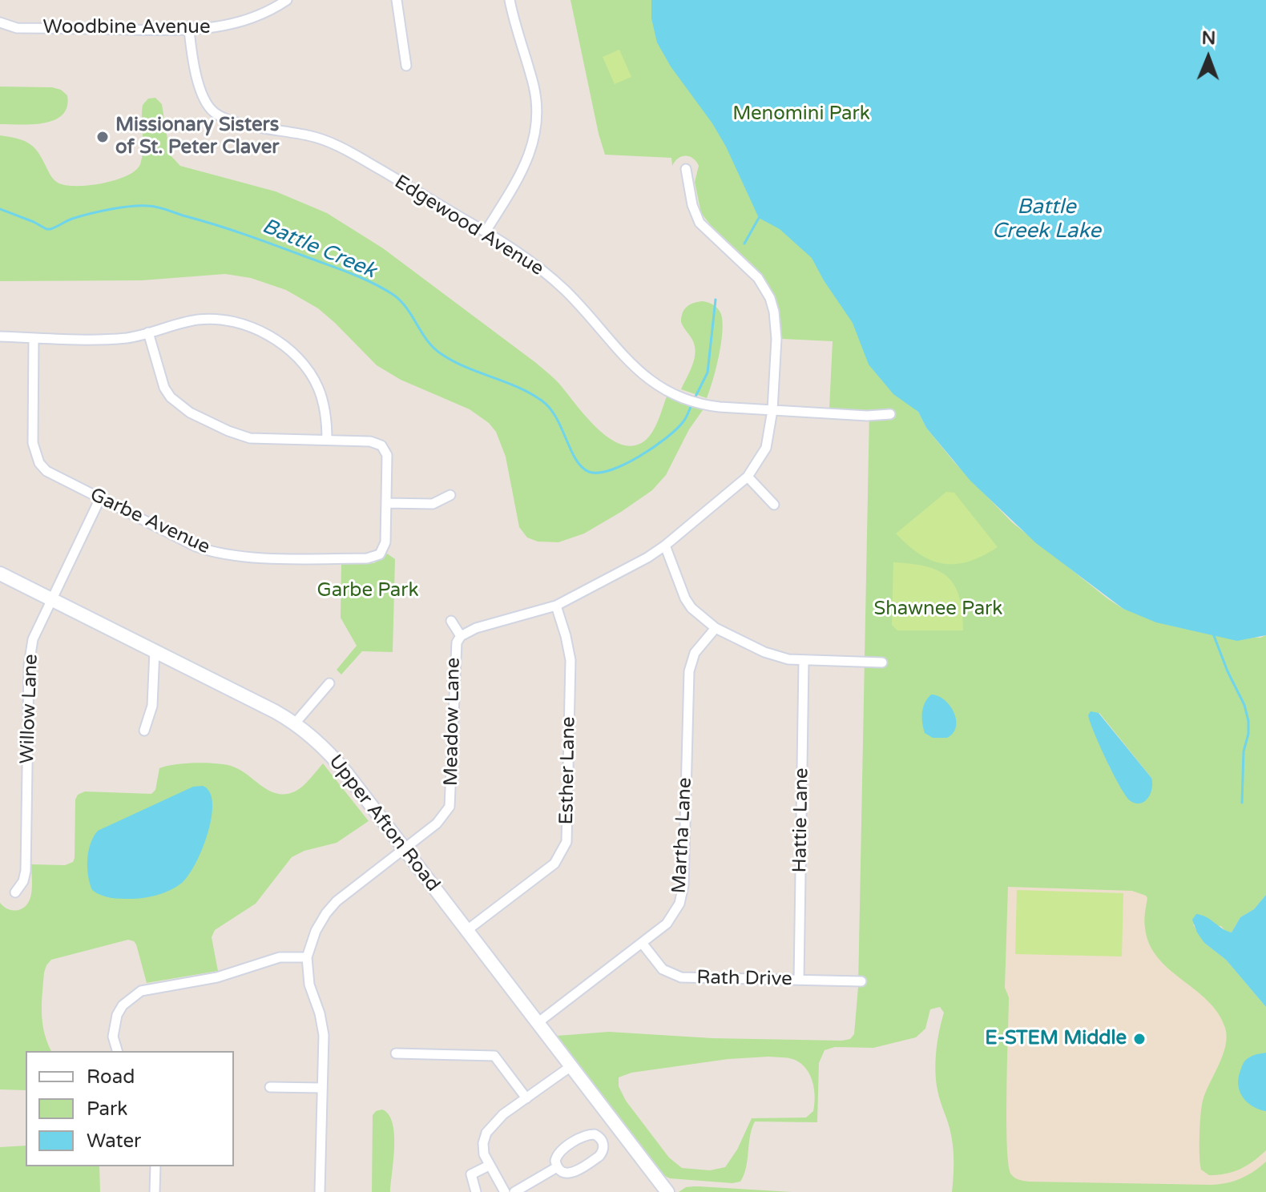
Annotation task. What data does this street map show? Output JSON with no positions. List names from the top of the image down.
{
  "streets": {
    "street": [
      "Woodbine Avenue",
      "Edgewood Avenue",
      "Garbe Avenue",
      "Willow Lane",
      "Meadow Lane",
      "Esther Lane",
      "Hattie Lane",
      "Upper Afton Road",
      "Martha Lane",
      "Rath Drive"
    ]
  },
  "crossings": [
    ["Woodbine Avenue", "Edgewood Avenue"],
    ["Edgewood Avenue", "Meadow Lane"],
    ["Garbe Avenue", "Willow Lane"],
    ["Willow Lane", "Upper Afton Road"],
    ["Meadow Lane", "Esther Lane"],
    ["Meadow Lane", "Upper Afton Road"],
    ["Esther Lane", "Upper Afton Road"],
    ["Hattie Lane", "Rath Drive"],
    ["Upper Afton Road", "Martha Lane"],
    ["Martha Lane", "Rath Drive"]
  ],
  "water": ["Battle Creek Lake", "Battle Creek"],
  "parks": ["Menomini Park", "Garbe Park", "Shawnee Park"],
  "places": ["Missionary Sisters of St. Peter Claver", "E-STEM Middle"],
  "legend": ["Road", "Park", "Water"],
  "north": "top"
}
